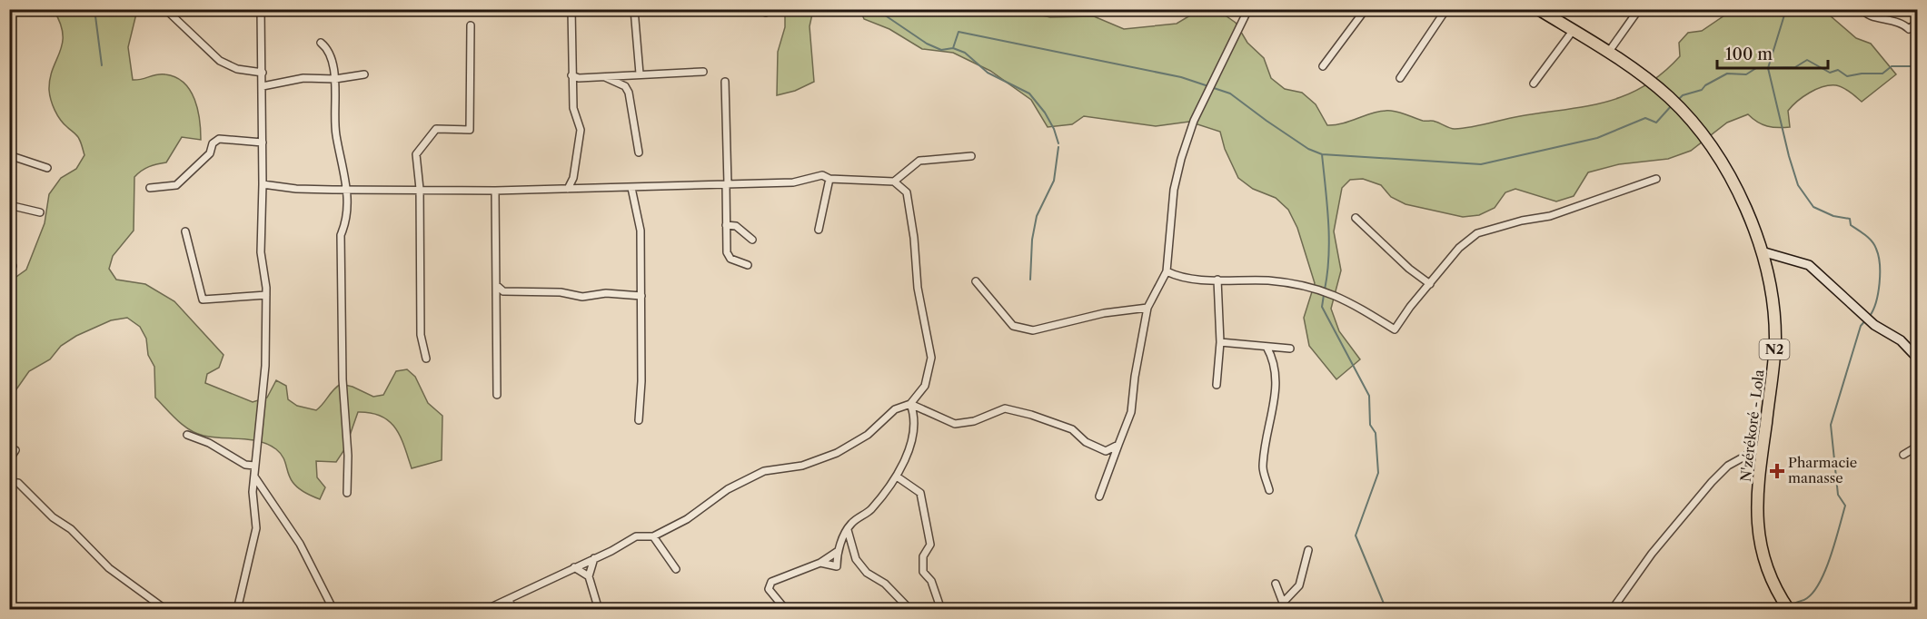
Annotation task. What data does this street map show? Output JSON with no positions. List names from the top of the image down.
{
  "streets": {
    "highway": ["N2", "N'zérékoré - Lola"]
  },
  "places": {
    "health": ["Pharmacie manasse"]
  },
  "scale_bar": "100 m"
}
